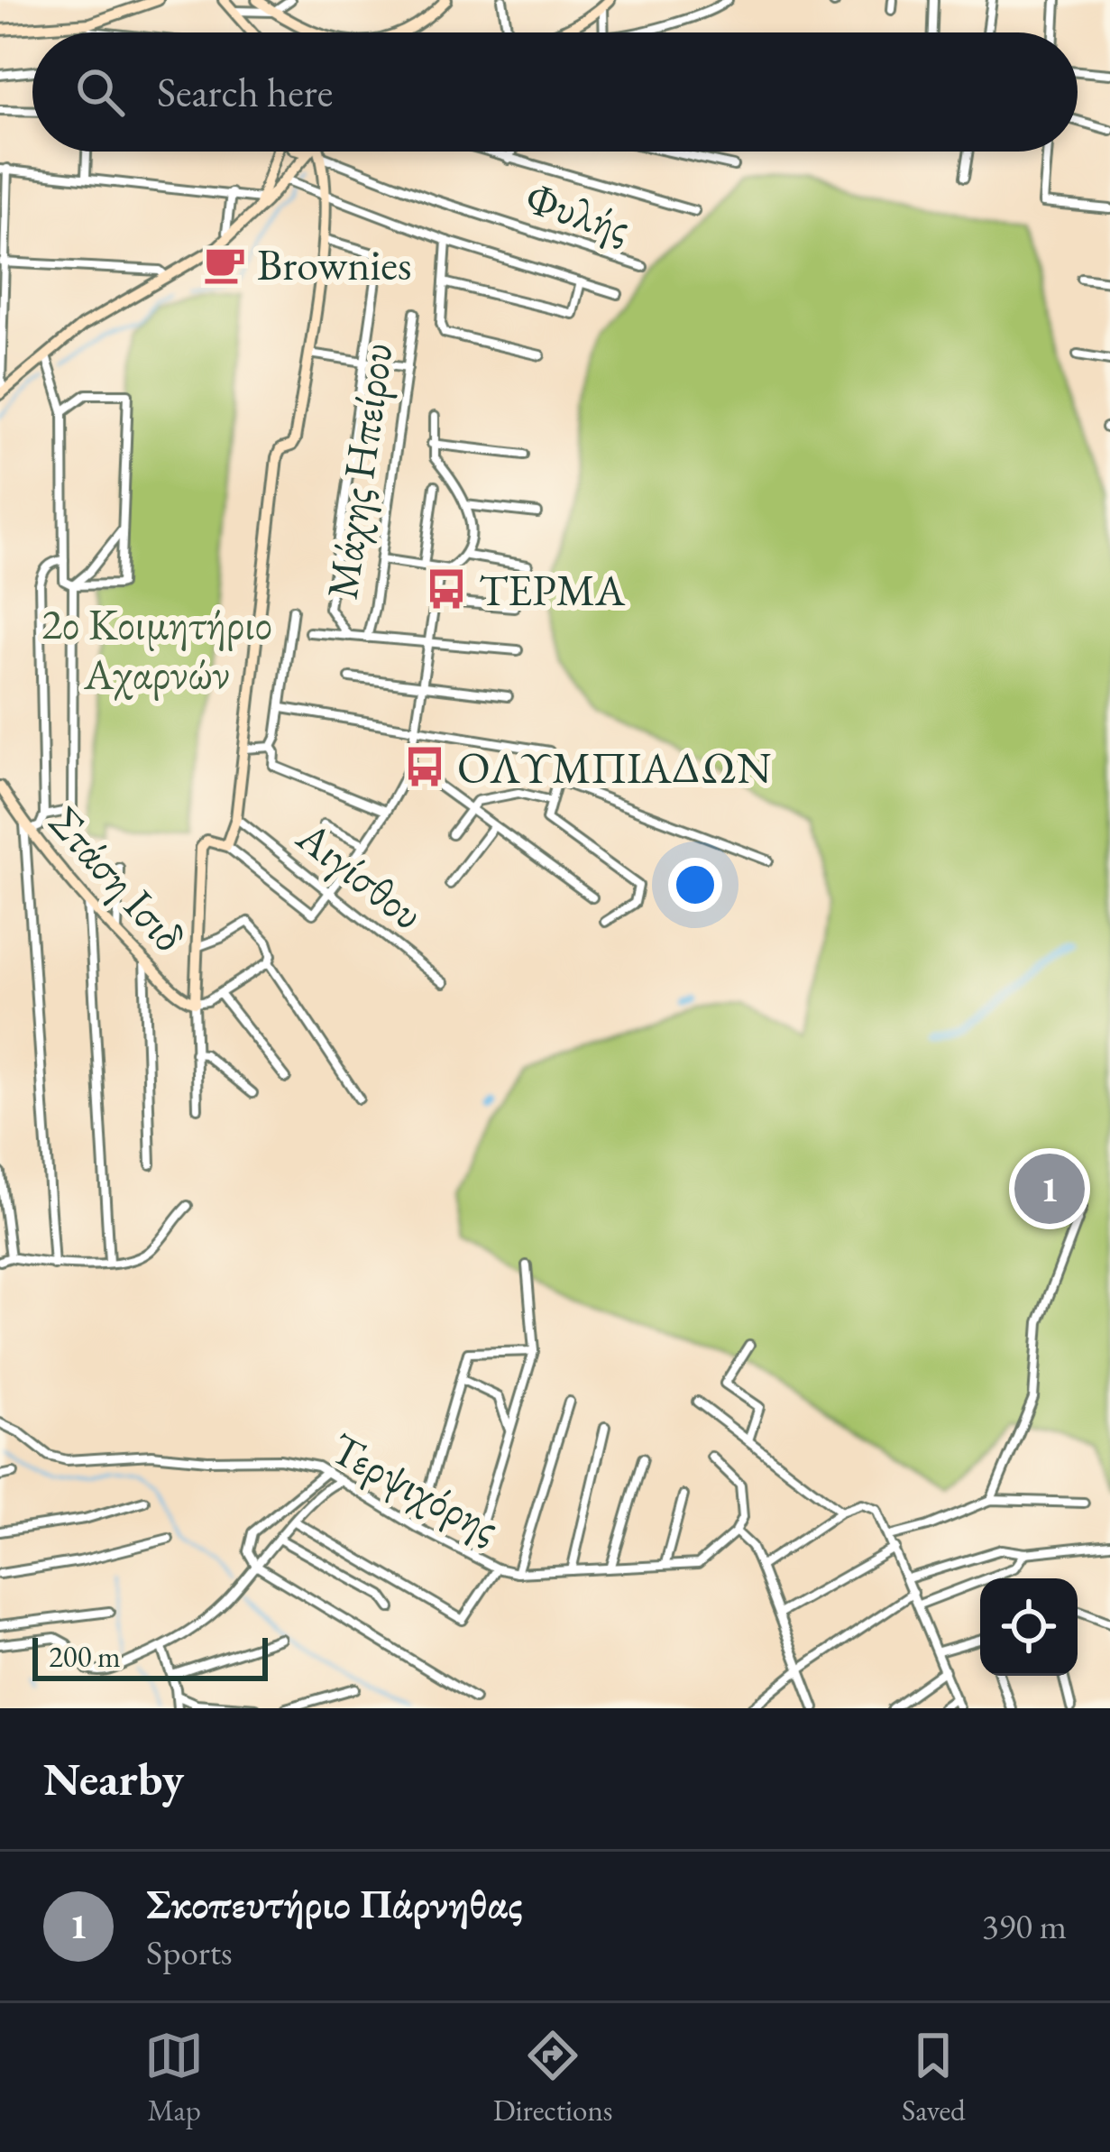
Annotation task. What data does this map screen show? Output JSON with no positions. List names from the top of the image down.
{
  "streets": {
    "street": [
      "Φυλής",
      "Μάχης Ηπείρου",
      "Αιγίσθου",
      "Στάση Ισιδ",
      "Τερψιχόρης"
    ]
  },
  "parks": ["2ο Κοιμητήριο Αχαρνών"],
  "places": {
    "cafe": ["Brownies"],
    "bus stop": ["ΤΕΡΜΑ", "ΟΛΥΜΠΙΑΔΩΝ"]
  },
  "scale_bar": "200 m",
  "page": {
    "search": "Search here",
    "pins": "1",
    "scale": "200 m",
    "heading": "Nearby",
    "list": [
      {
        "mark": "1",
        "name": "Σκοπευτήριο Πάρνηθας",
        "note": "Sports",
        "value": "390 m"
      }
    ],
    "nav": ["Map", "Directions", "Saved"]
  }
}
